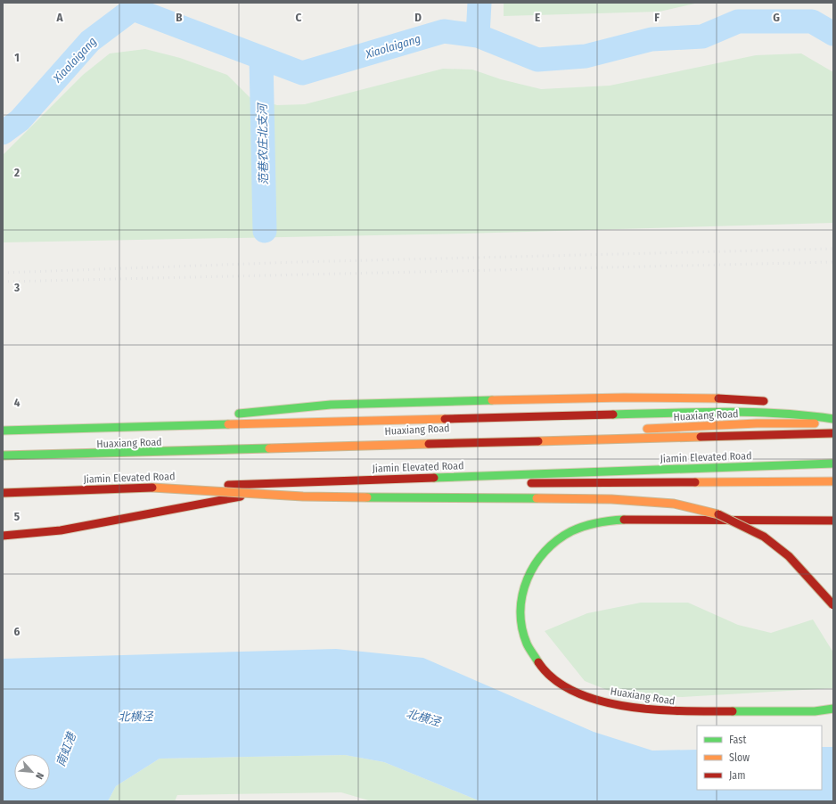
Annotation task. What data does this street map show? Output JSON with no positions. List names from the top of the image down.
{
  "streets": {
    "main road": ["Huaxiang Road", "Jiamin Elevated Road"]
  },
  "crossings": [
    ["Huaxiang Road", "Jiamin Elevated Road"]
  ],
  "water": [
    "Xiaolaigang",
    "范巷农庄北支河",
    "北横泾",
    "南虹港"
  ],
  "legend": ["Fast", "Slow", "Jam"],
  "north": "bottom right",
  "grid": {
    "columns": [
      "A",
      "B",
      "C",
      "D",
      "E",
      "F",
      "G"
    ],
    "rows": [
      "1",
      "2",
      "3",
      "4",
      "5",
      "6"
    ]
  }
}
